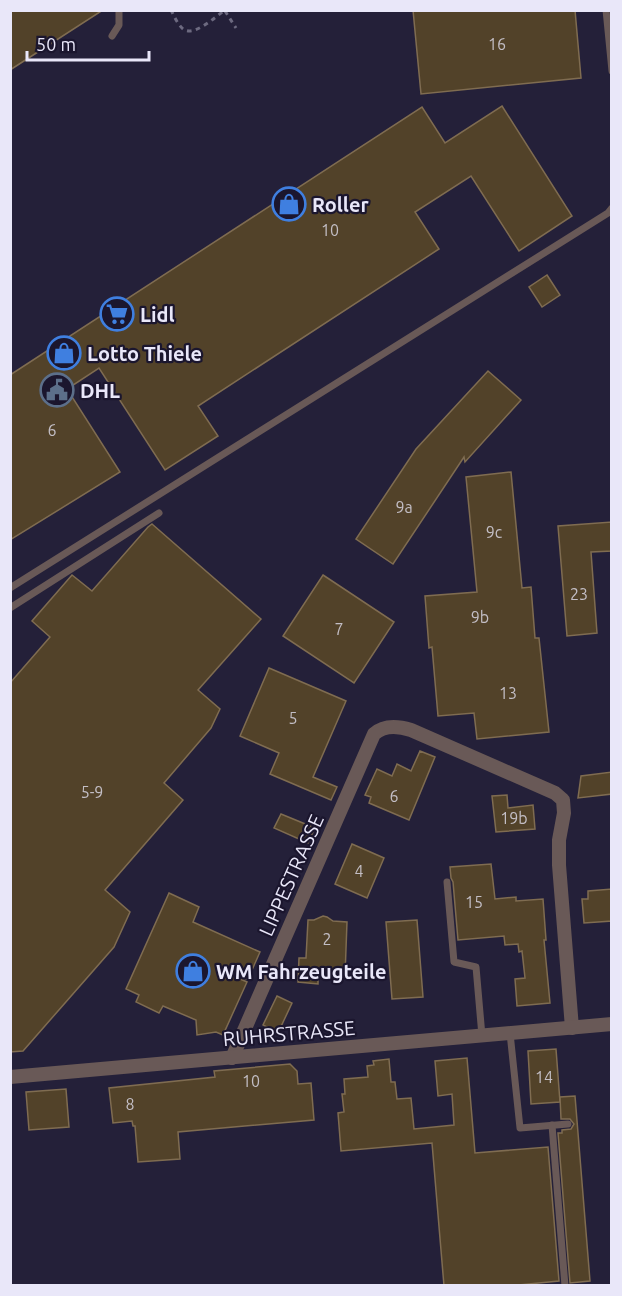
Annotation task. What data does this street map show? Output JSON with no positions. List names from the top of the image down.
{
  "streets": {
    "street": ["LIPPESTRASSE", "RUHRSTRASSE"]
  },
  "crossings": [
    ["LIPPESTRASSE", "RUHRSTRASSE"]
  ],
  "places": {
    "shop": ["Roller", "Lotto Thiele", "WM Fahrzeugteile"],
    "supermarket": ["Lidl"],
    "public building": ["DHL"]
  },
  "house_numbers": [
    "16",
    "10",
    "6",
    "9a",
    "9c",
    "23",
    "9b",
    "7",
    "13",
    "5",
    "5-9",
    "6",
    "19b",
    "4",
    "15",
    "2",
    "14",
    "10",
    "8"
  ],
  "scale_bar": "50 m"
}
